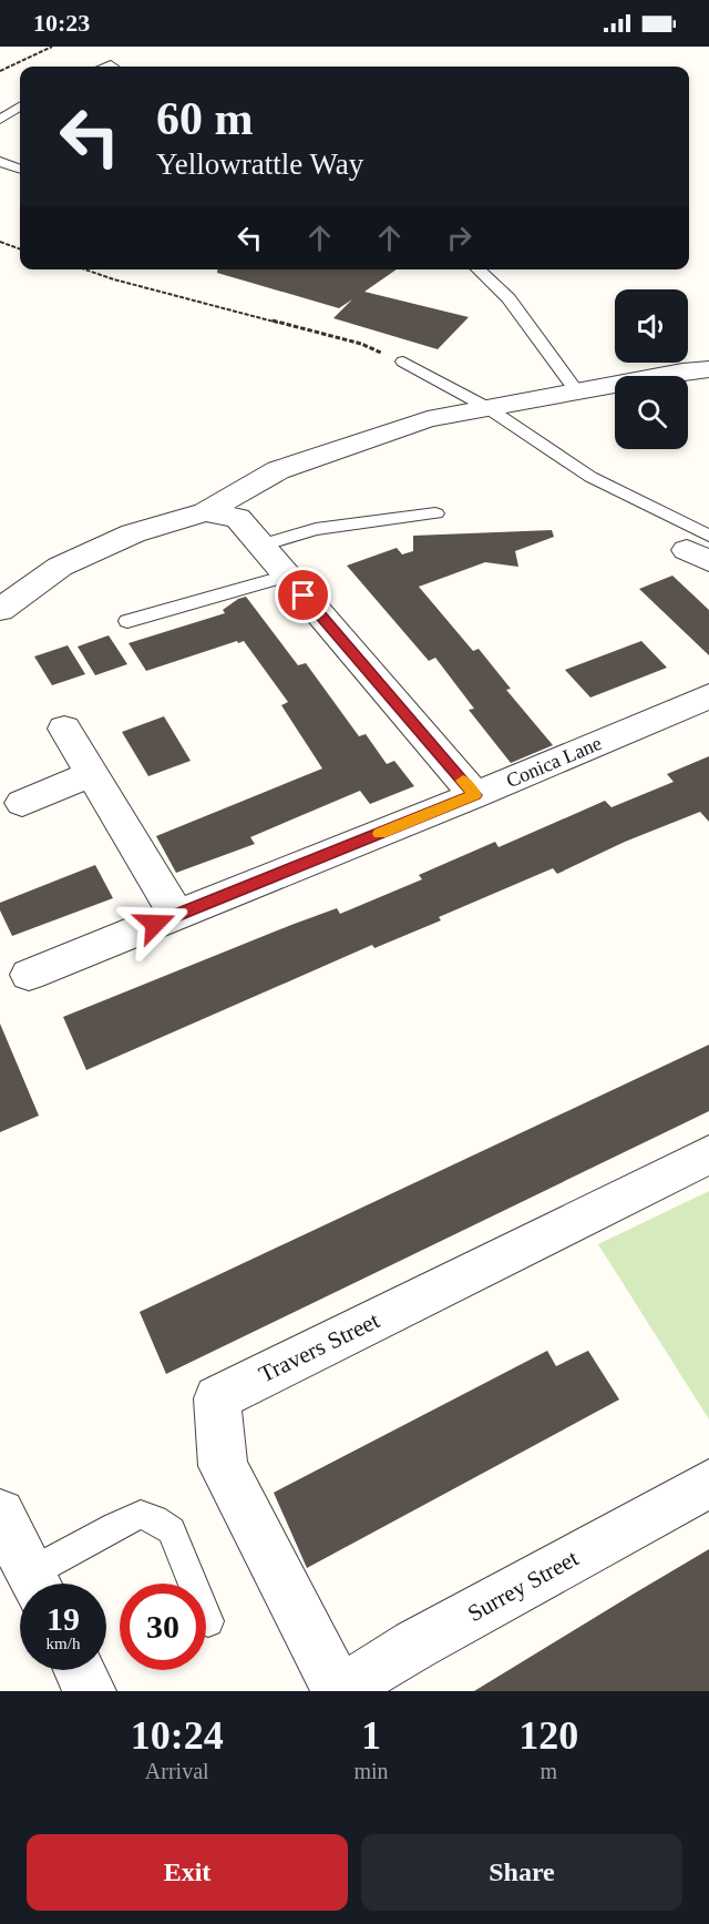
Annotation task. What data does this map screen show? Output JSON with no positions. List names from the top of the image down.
{
  "streets": {
    "street": ["Conica Lane", "Travers Street", "Surrey Street"]
  },
  "crossings": [
    ["Travers Street", "Surrey Street"]
  ],
  "page": {
    "status": "10:23",
    "turn": ["60 m", "Yellowrattle Way"],
    "speed": "19 km/h",
    "limit": "30",
    "eta": [
      "10:24",
      "Arrival",
      "1",
      "min",
      "120",
      "m"
    ],
    "buttons": ["Exit", "Share"]
  }
}
